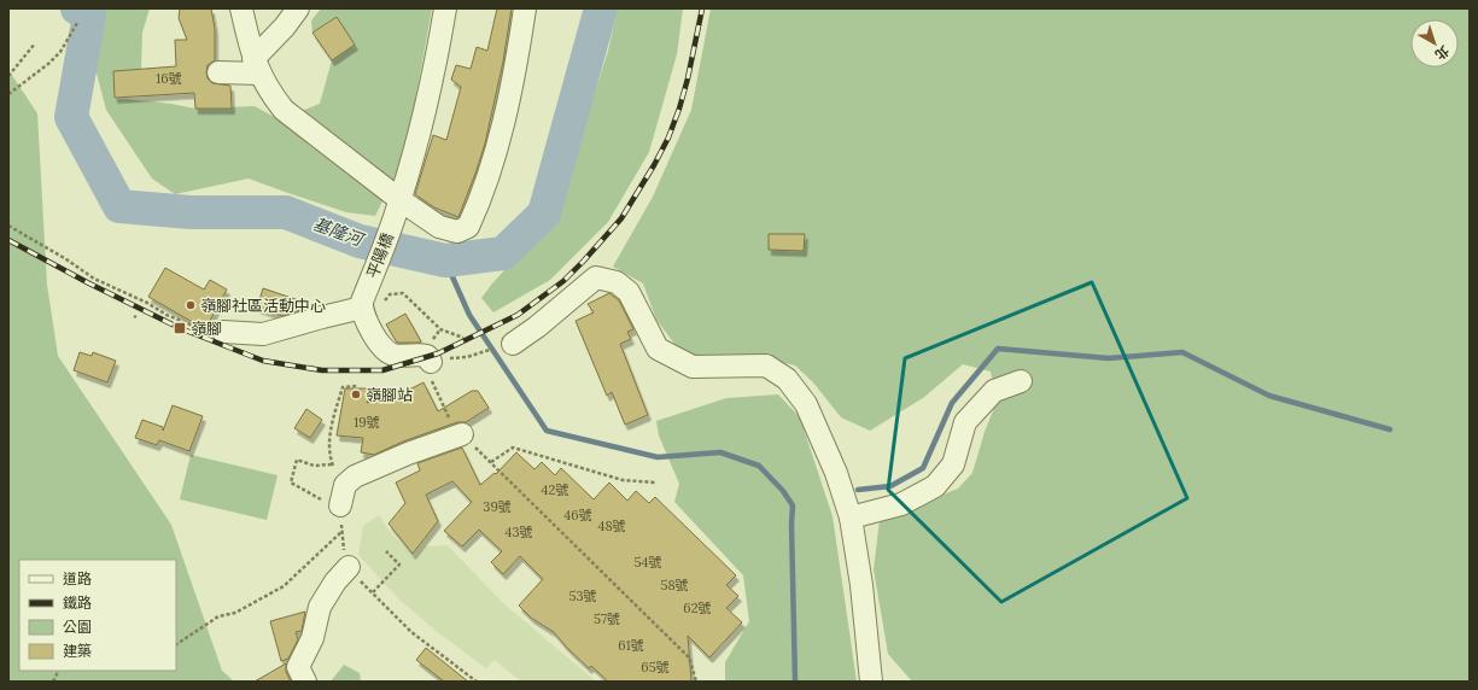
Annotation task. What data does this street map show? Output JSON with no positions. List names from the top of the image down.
{
  "streets": {
    "street": ["平陽橋"]
  },
  "water": ["基隆河"],
  "places": {
    "other": ["嶺腳社區活動中心", "嶺腳站"],
    "transit": ["嶺腳"]
  },
  "house_numbers": [
    "16號",
    "19號",
    "42號",
    "39號",
    "46號",
    "48號",
    "43號",
    "54號",
    "58號",
    "53號",
    "62號",
    "57號",
    "61號",
    "65號"
  ],
  "legend": [
    "道路",
    "鐵路",
    "公園",
    "建築"
  ],
  "north": "bottom right"
}
